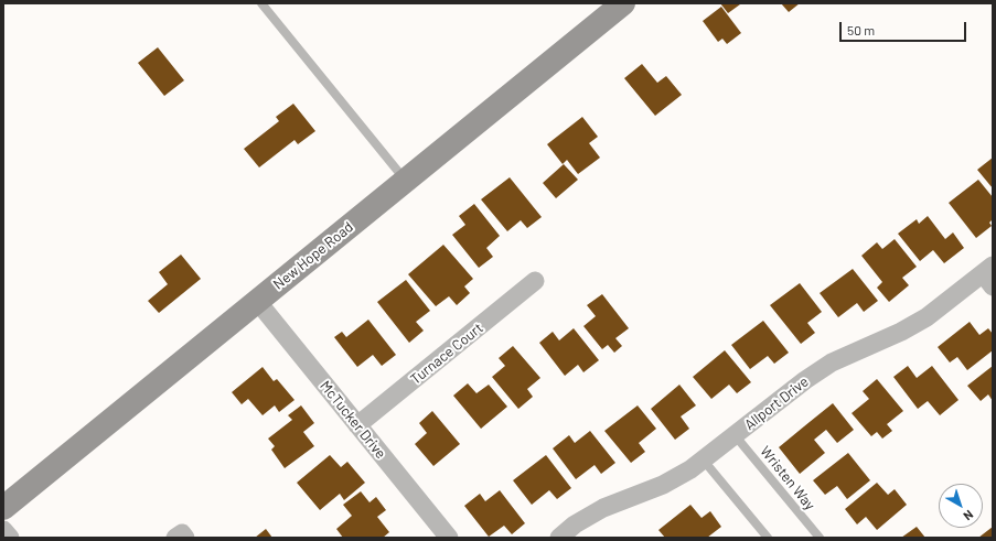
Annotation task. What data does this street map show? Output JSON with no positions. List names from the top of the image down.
{
  "streets": {
    "main road": ["New Hope Road"],
    "street": ["Turnace Court", "Allport Drive", "McTucker Drive"],
    "lane": ["Wristen Way"]
  },
  "crossings": [
    ["New Hope Road", "McTucker Drive"],
    ["Turnace Court", "McTucker Drive"],
    ["Allport Drive", "Wristen Way"]
  ],
  "scale_bar": "50 m",
  "north": "bottom right"
}
